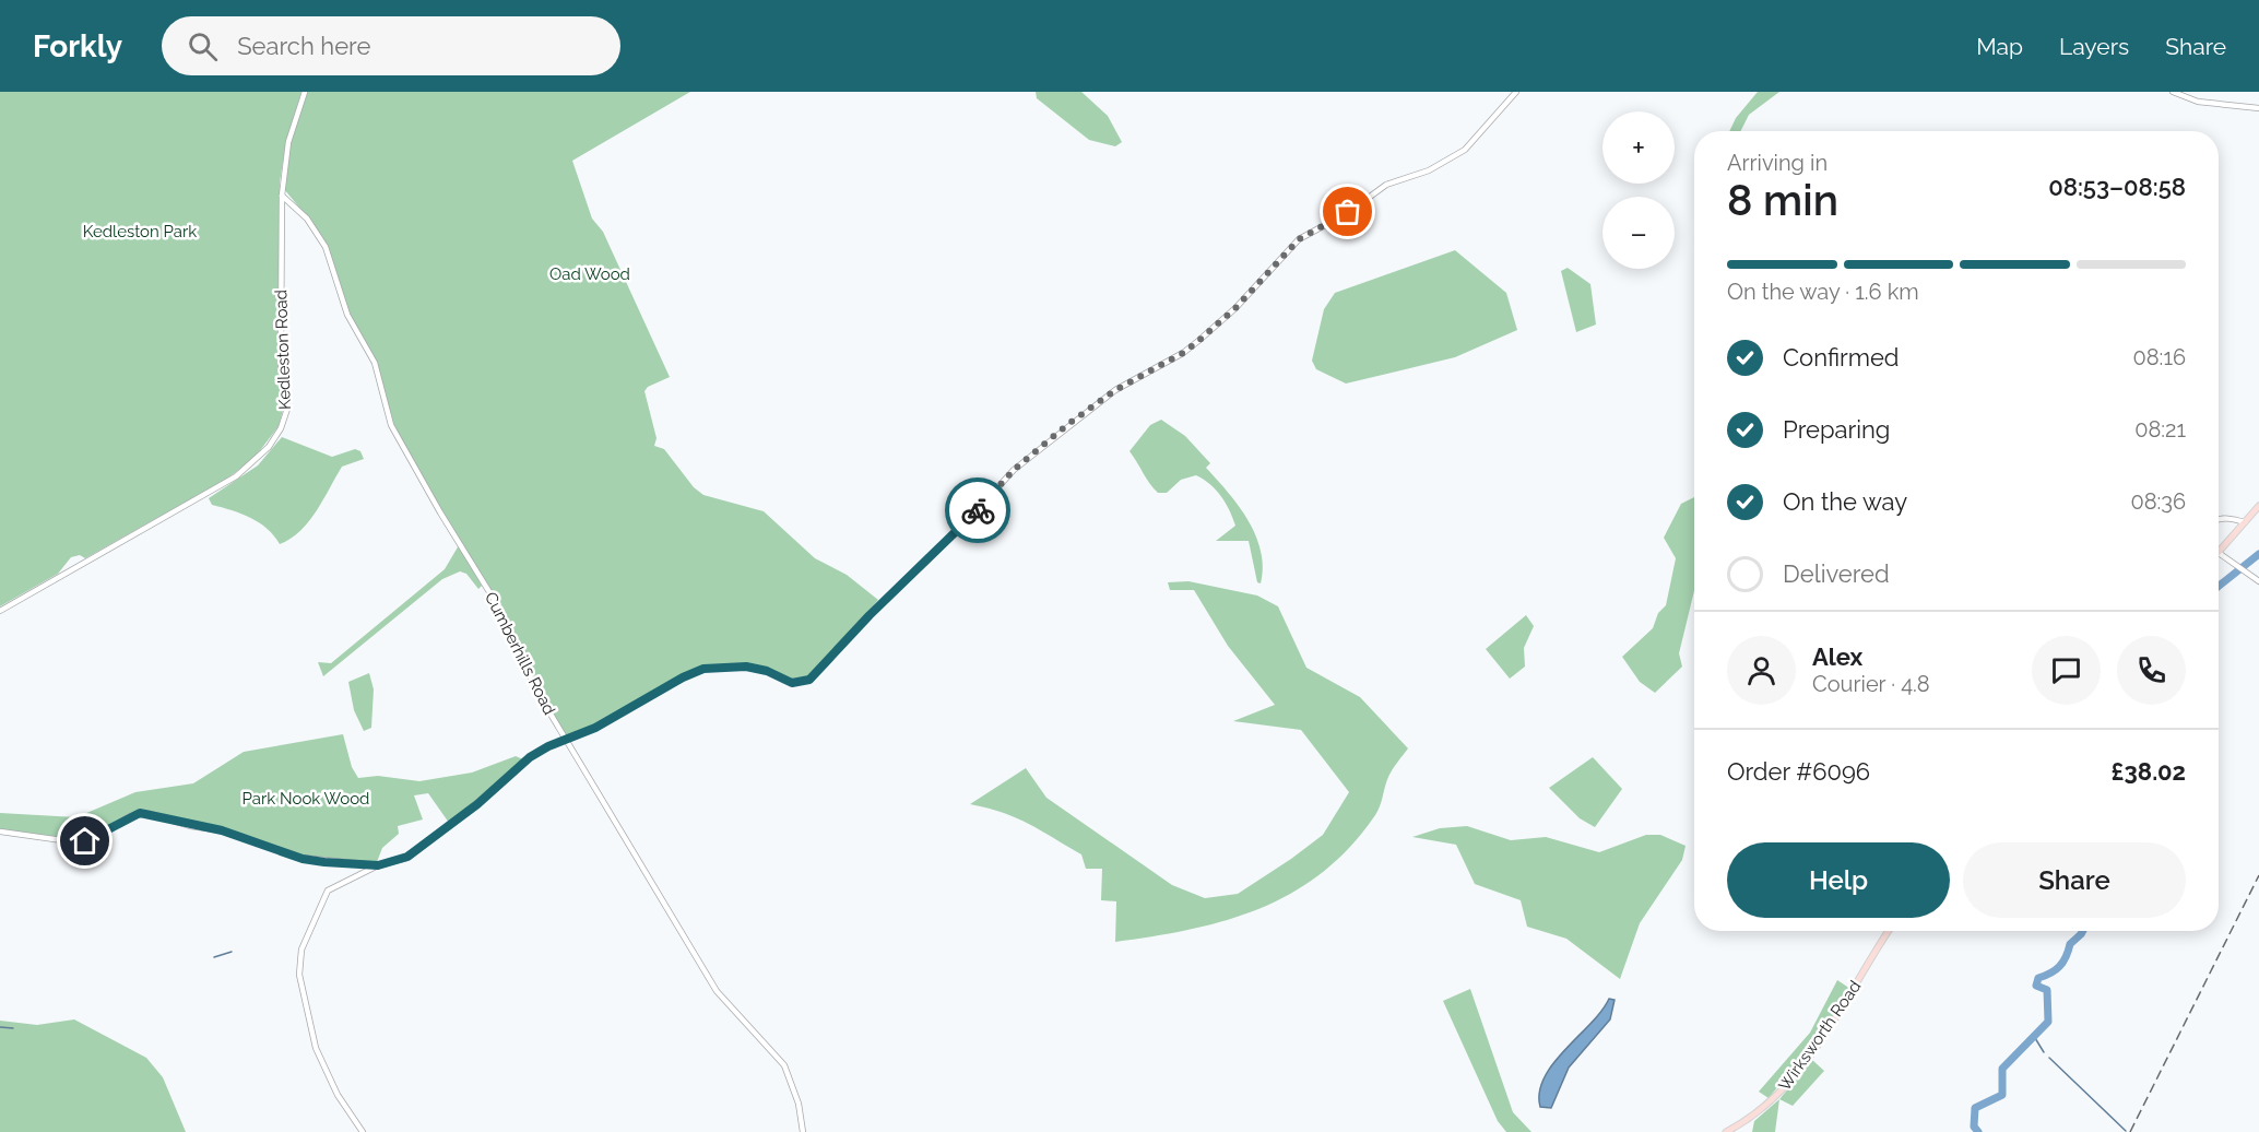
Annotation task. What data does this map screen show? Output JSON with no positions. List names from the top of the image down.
{
  "streets": {
    "main road": ["Wirksworth Road"],
    "street": ["Kedleston Road", "Cumberhills Road"]
  },
  "crossings": [
    ["Kedleston Road", "Cumberhills Road"]
  ],
  "parks": ["Kedleston Park", "Oad Wood", "Park Nook Wood"],
  "page": {
    "header": "Forkly",
    "search": "Search here",
    "nav": ["Map", "Layers", "Share"],
    "map_buttons": ["+", "−"],
    "heading": ["8 min", "Arriving in", "08:53–08:58"],
    "panel": [
      "Alex",
      "Courier · 4.8",
      "Order #6096",
      "£38.02"
    ],
    "bar": "On the way · 1.6 km",
    "list": [
      ["Confirmed", "08:16"],
      ["Preparing", "08:21"],
      ["On the way", "08:36"],
      "Delivered"
    ],
    "buttons": ["Help", "Share"]
  }
}
